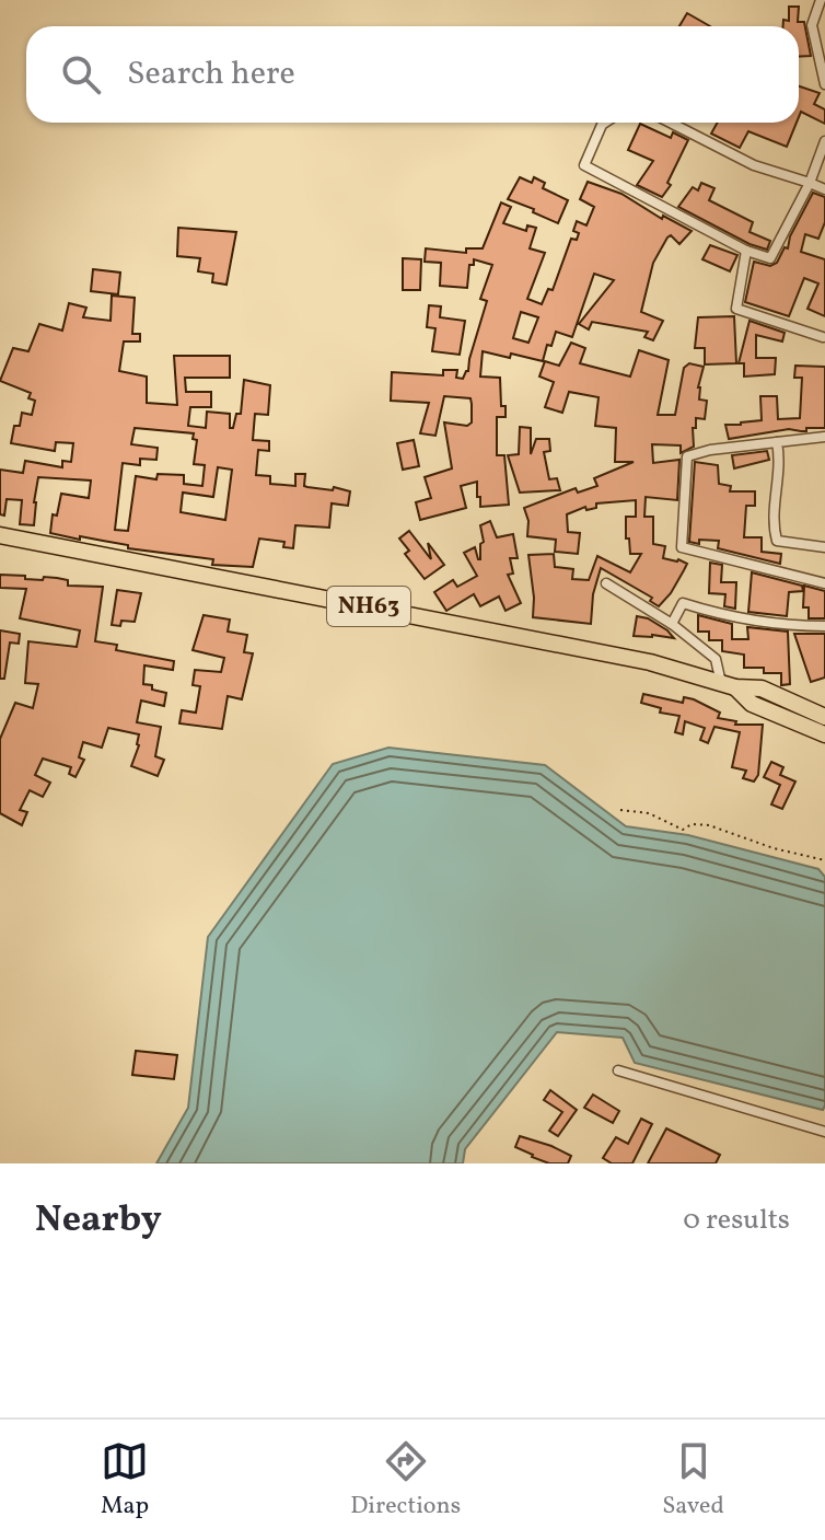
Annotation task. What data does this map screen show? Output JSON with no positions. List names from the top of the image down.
{
  "streets": {
    "highway": ["NH63"]
  },
  "page": {
    "search": "Search here",
    "heading": ["Nearby", "0 results"],
    "nav": ["Map", "Directions", "Saved"]
  }
}
